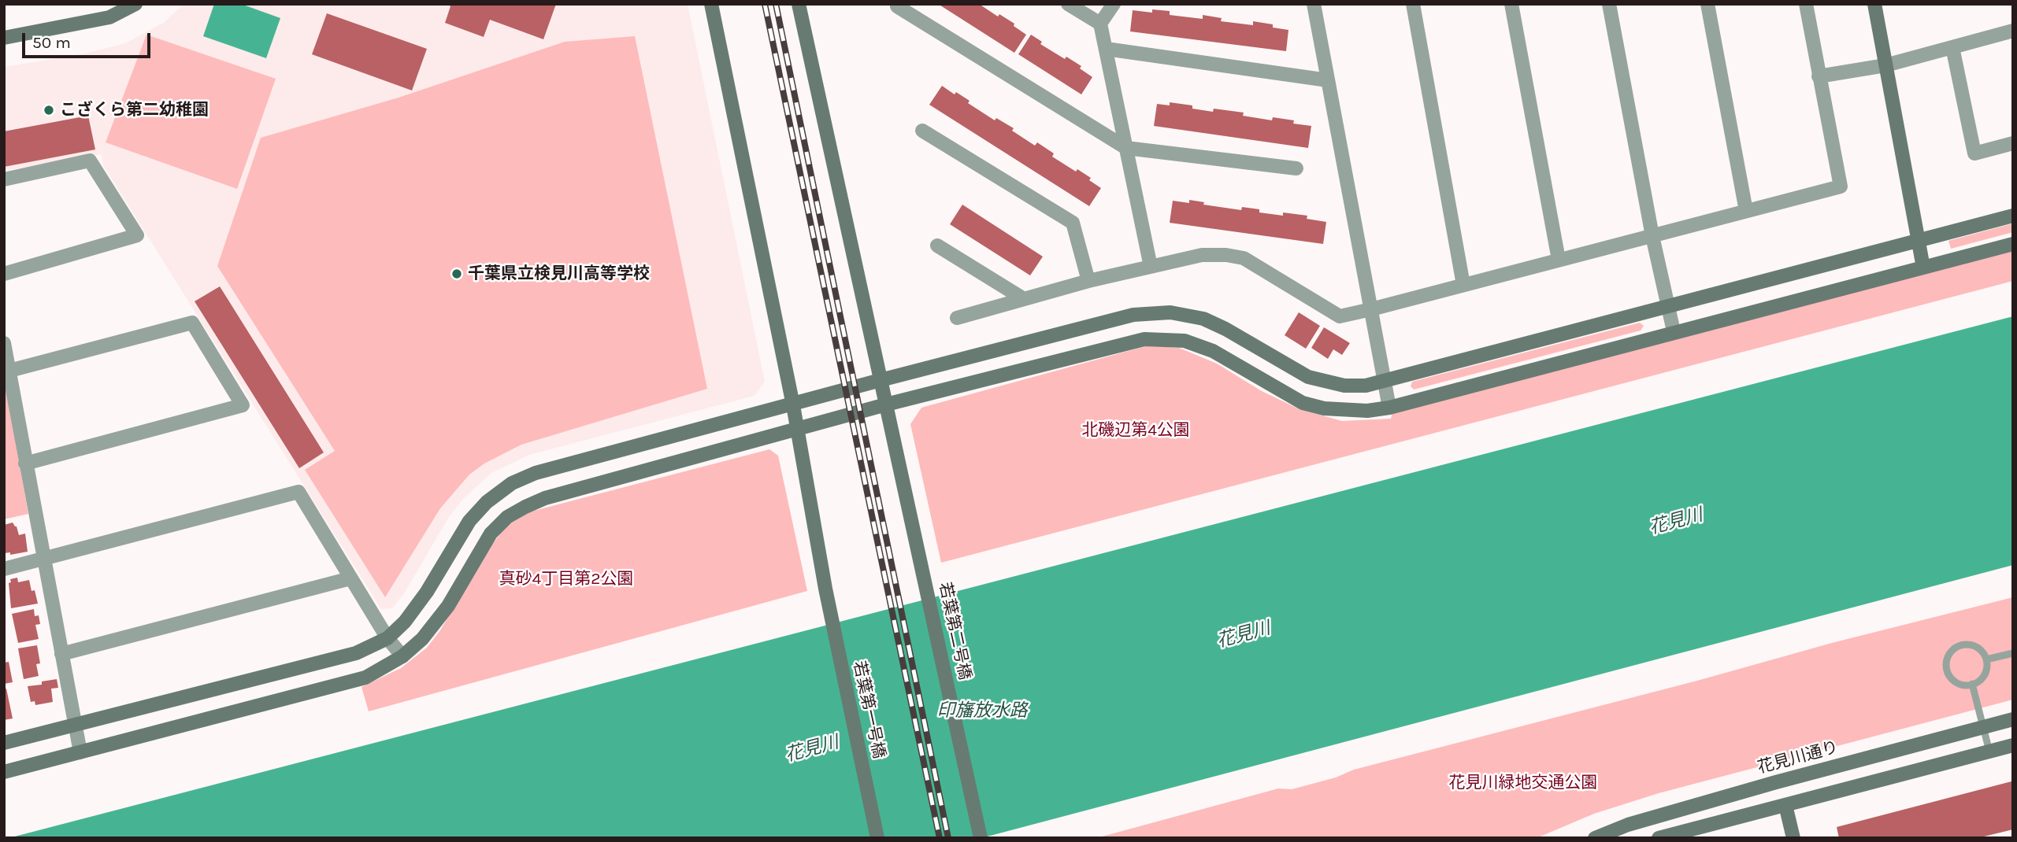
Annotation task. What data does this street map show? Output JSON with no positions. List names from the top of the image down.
{
  "streets": {
    "street": ["若葉第二号橋", "若葉第一号橋", "花見川通り"]
  },
  "water": ["花見川", "印旛放水路"],
  "parks": ["北磯辺第4公園", "真砂4丁目第2公園", "花見川緑地交通公園"],
  "places": ["こざくら第二幼稚園", "千葉県立検見川高等学校"],
  "scale_bar": "50 m"
}
